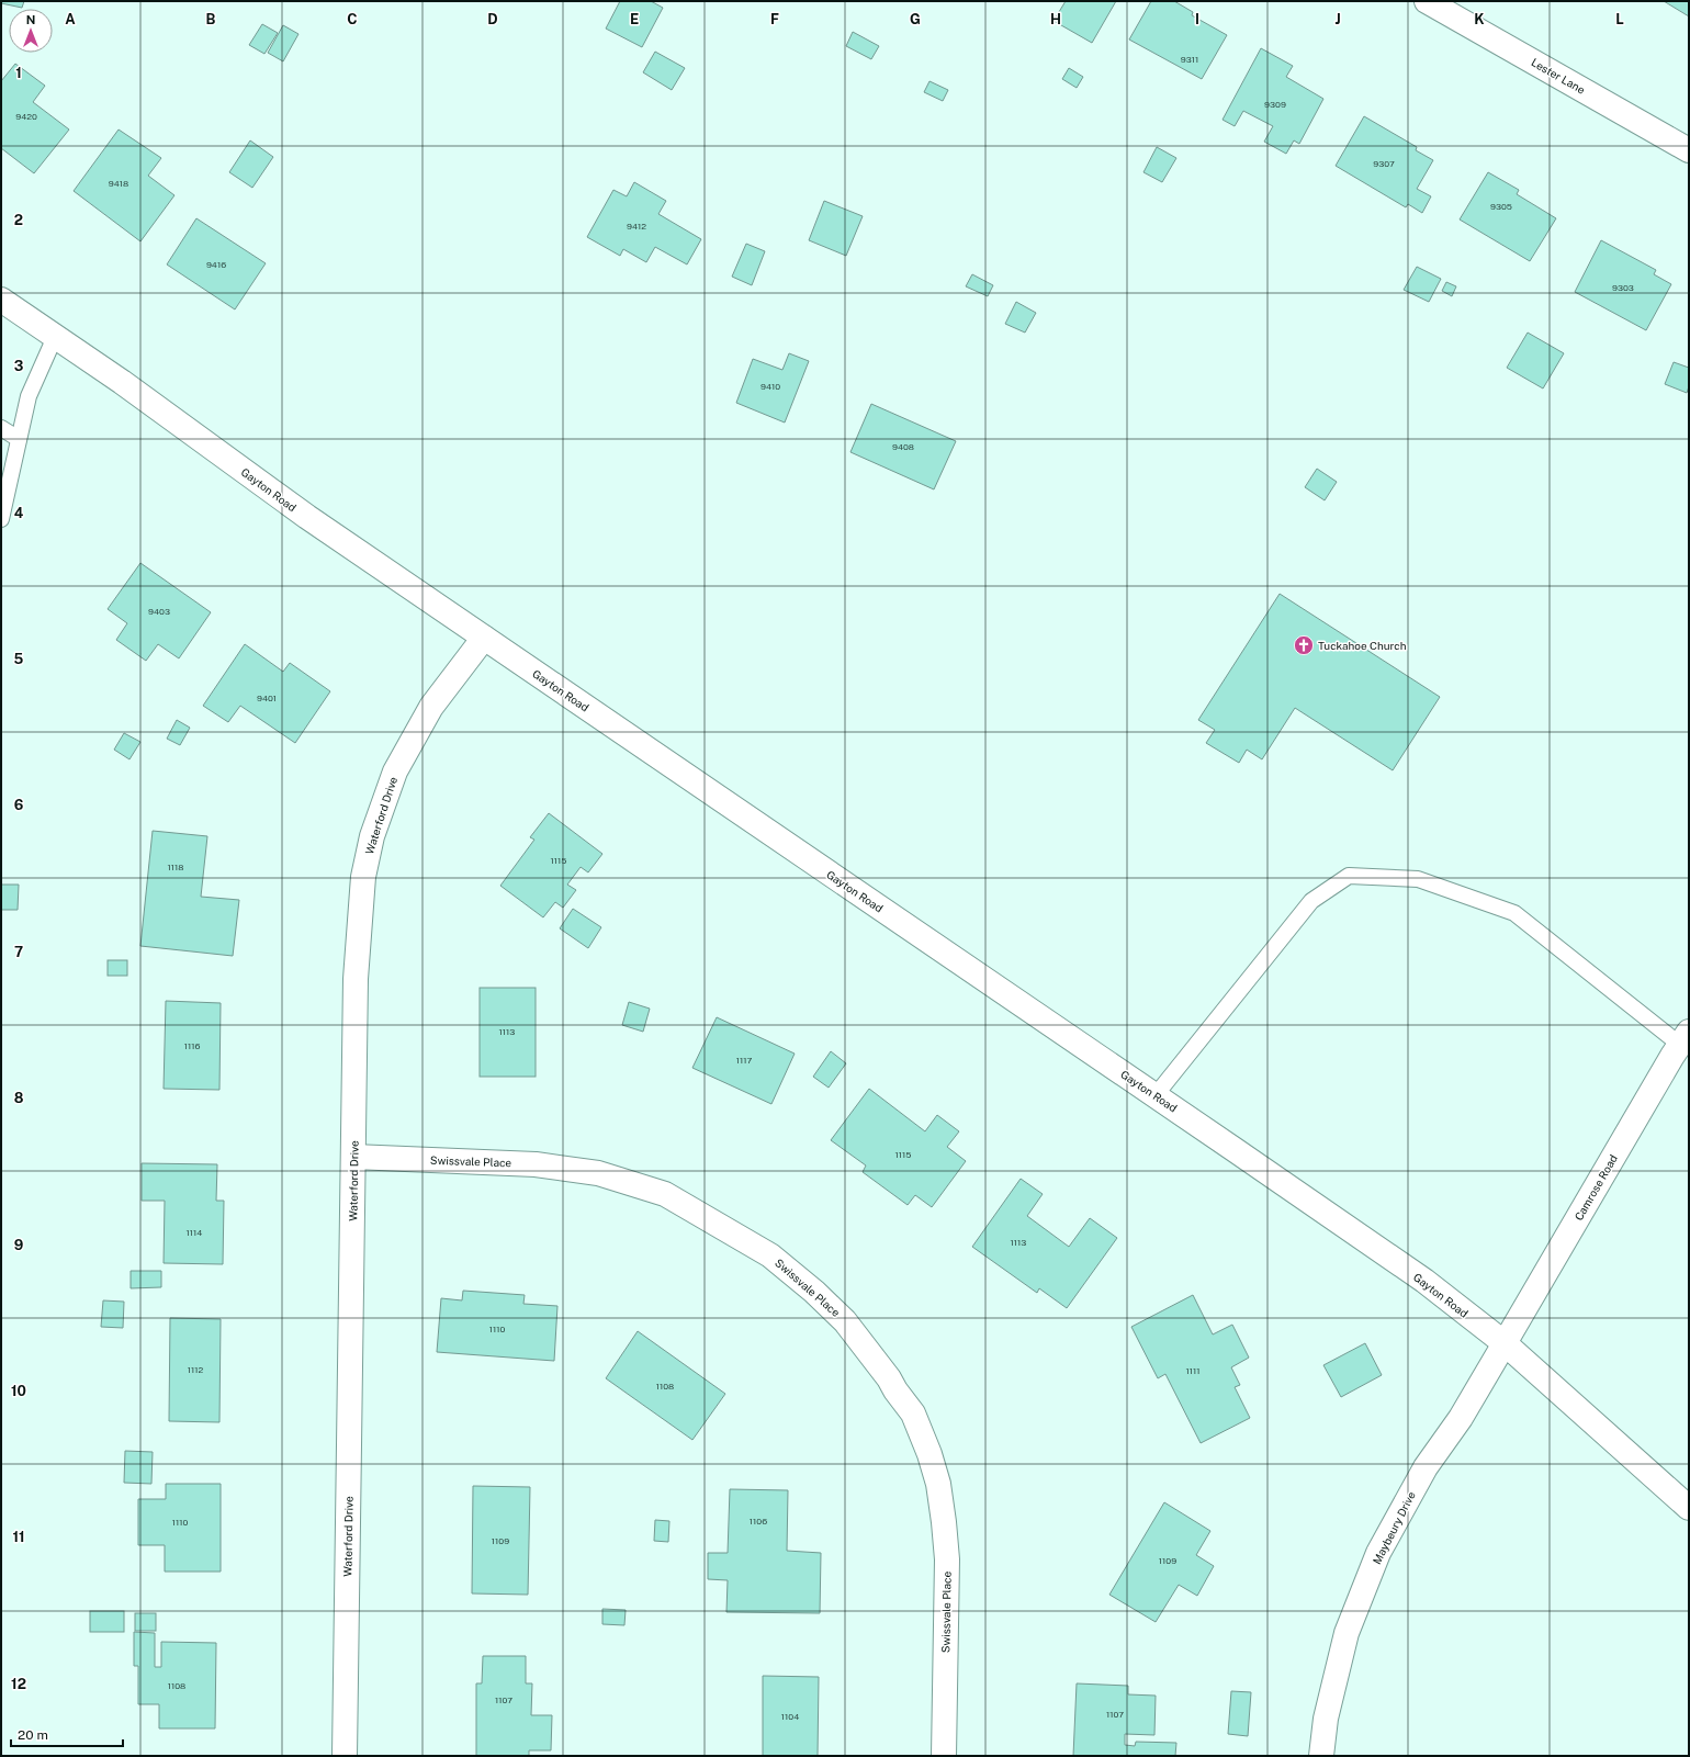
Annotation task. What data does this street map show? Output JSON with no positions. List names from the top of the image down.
{
  "streets": {
    "street": [
      "Lester Lane",
      "Gayton Road",
      "Waterford Drive",
      "Swissvale Place",
      "Camrose Road",
      "Maybeury Drive"
    ]
  },
  "crossings": [
    ["Gayton Road", "Waterford Drive"],
    ["Gayton Road", "Camrose Road"],
    ["Gayton Road", "Maybeury Drive"],
    ["Waterford Drive", "Swissvale Place"],
    ["Camrose Road", "Maybeury Drive"]
  ],
  "places": {
    "church": ["Tuckahoe Church"]
  },
  "house_numbers": [
    "9311",
    "9309",
    "9420",
    "9307",
    "9418",
    "9305",
    "9412",
    "9416",
    "9303",
    "9410",
    "9408",
    "9403",
    "9401",
    "1115",
    "1118",
    "1113",
    "1116",
    "1117",
    "1115",
    "1114",
    "1113",
    "1110",
    "1112",
    "1111",
    "1108",
    "1106",
    "1110",
    "1109",
    "1109",
    "1108",
    "1107",
    "1107",
    "1104"
  ],
  "scale_bar": "20 m",
  "north": "top",
  "grid": {
    "columns": [
      "A",
      "B",
      "C",
      "D",
      "E",
      "F",
      "G",
      "H",
      "I",
      "J",
      "K",
      "L"
    ],
    "rows": [
      "1",
      "2",
      "3",
      "4",
      "5",
      "6",
      "7",
      "8",
      "9",
      "10",
      "11",
      "12"
    ]
  }
}
